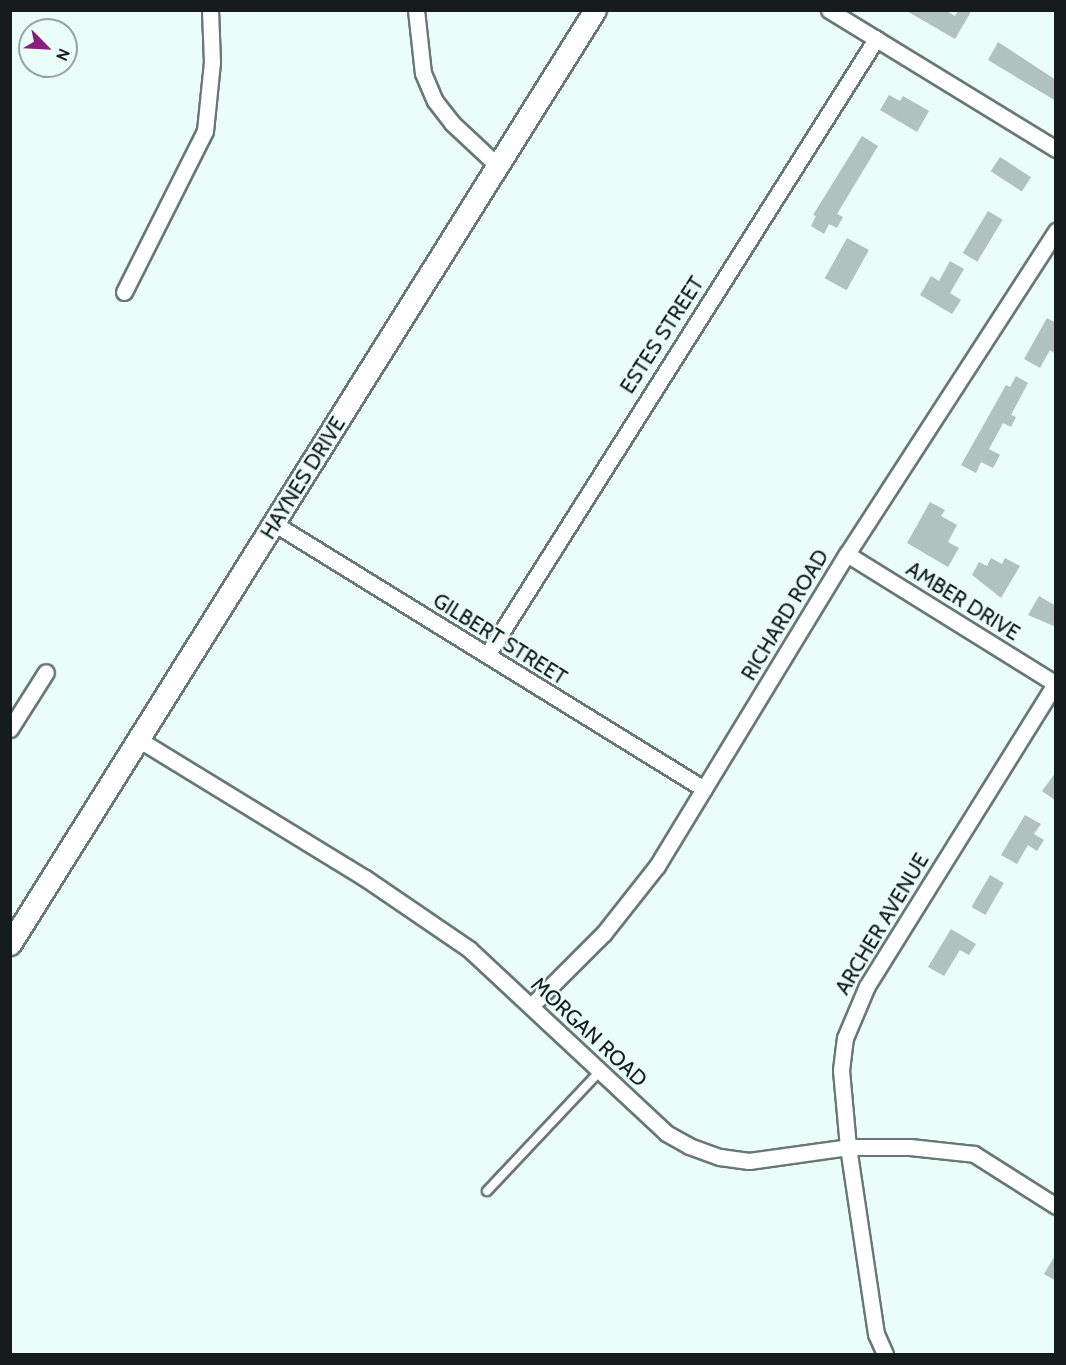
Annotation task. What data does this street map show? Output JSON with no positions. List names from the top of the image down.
{
  "streets": {
    "street": [
      "ESTES STREET",
      "HAYNES DRIVE",
      "AMBER DRIVE",
      "RICHARD ROAD",
      "GILBERT STREET",
      "ARCHER AVENUE",
      "MORGAN ROAD"
    ]
  },
  "crossings": [
    ["ESTES STREET", "GILBERT STREET"],
    ["HAYNES DRIVE", "GILBERT STREET"],
    ["HAYNES DRIVE", "MORGAN ROAD"],
    ["AMBER DRIVE", "RICHARD ROAD"],
    ["AMBER DRIVE", "ARCHER AVENUE"],
    ["RICHARD ROAD", "GILBERT STREET"],
    ["RICHARD ROAD", "MORGAN ROAD"],
    ["ARCHER AVENUE", "MORGAN ROAD"]
  ],
  "north": "bottom right"
}
